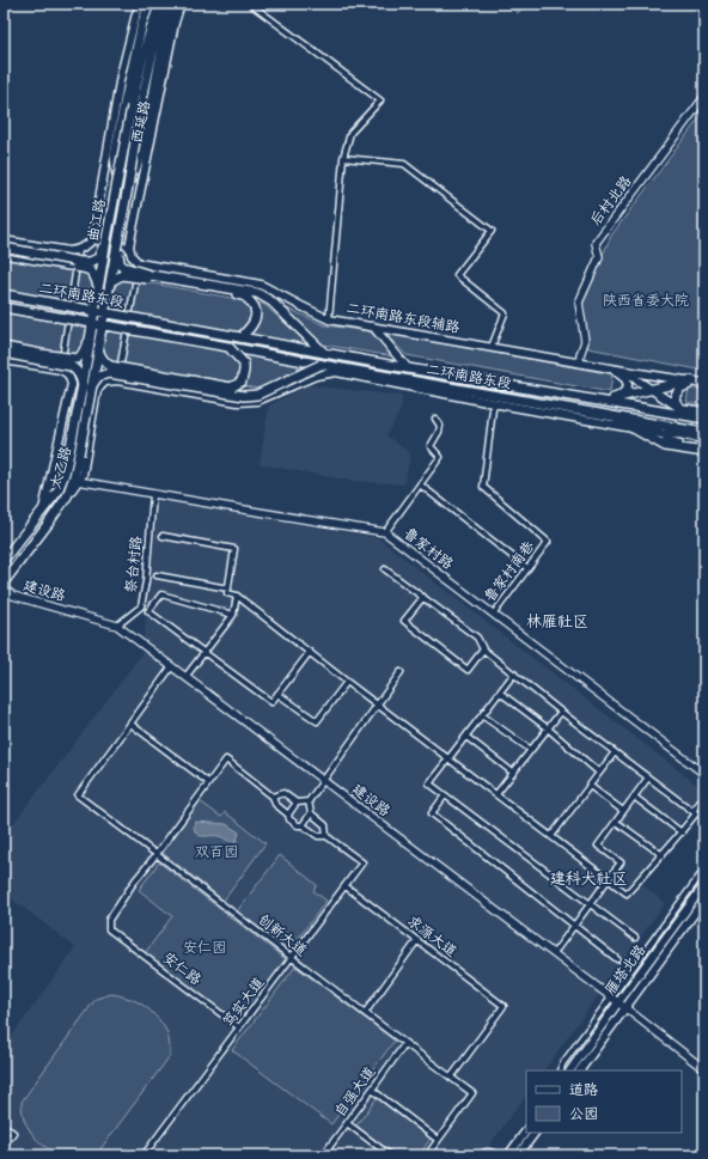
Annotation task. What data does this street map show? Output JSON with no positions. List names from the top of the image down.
{
  "streets": {
    "main road": [
      "西延路",
      "曲江路",
      "二环南路东段",
      "二环南路东段辅路",
      "太乙路",
      "雁塔北路"
    ],
    "street": [
      "后村北路",
      "鲁家村路",
      "祭台村路",
      "鲁家村南巷",
      "建设路",
      "创新大道",
      "求源大道",
      "安仁路",
      "笃实大道",
      "自强大道"
    ]
  },
  "crossings": [
    ["后村北路", "二环南路东段辅路"],
    ["曲江路", "太乙路"],
    ["鲁家村路", "祭台村路"],
    ["鲁家村路", "鲁家村南巷"],
    ["祭台村路", "建设路"],
    ["建设路", "雁塔北路"],
    ["创新大道", "求源大道"],
    ["创新大道", "安仁路"],
    ["创新大道", "笃实大道"],
    ["创新大道", "自强大道"],
    ["求源大道", "笃实大道"],
    ["安仁路", "笃实大道"]
  ],
  "districts": ["林雁社区", "建科大社区"],
  "parks": ["陕西省委大院", "双百园", "安仁园"],
  "legend": ["道路", "公园"]
}
